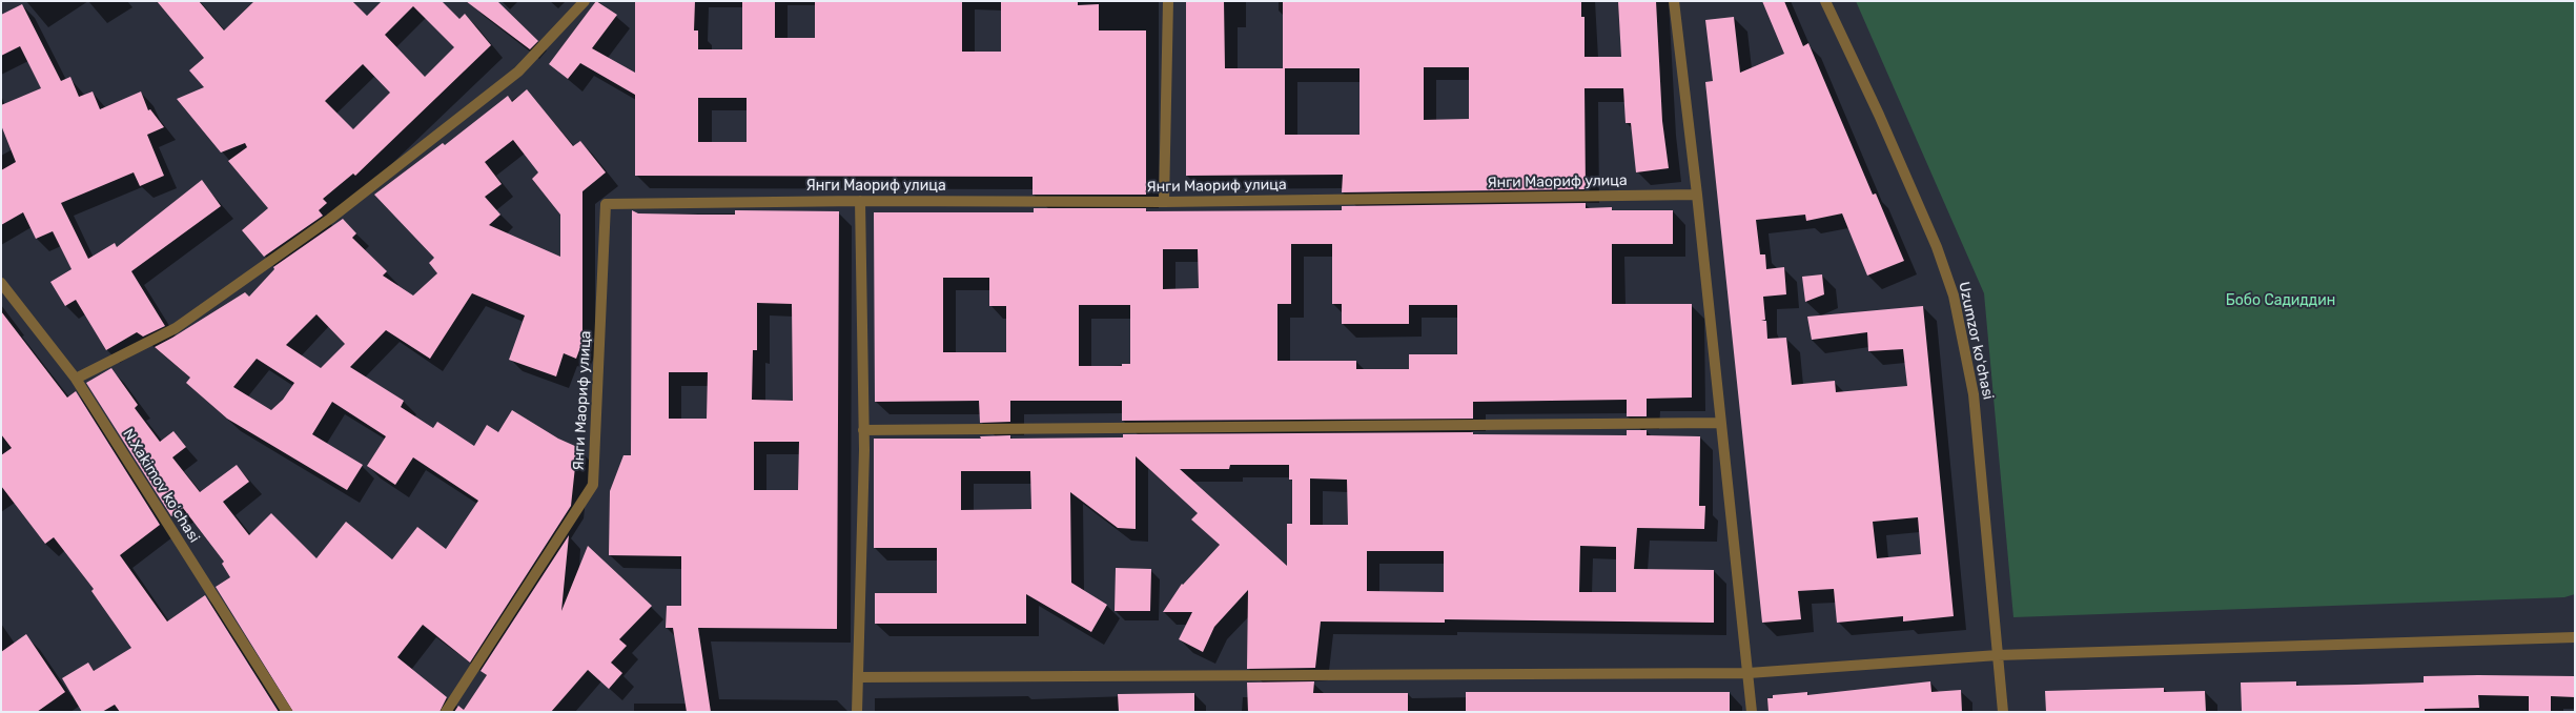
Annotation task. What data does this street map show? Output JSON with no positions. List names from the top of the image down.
{
  "streets": {
    "street": ["Янги Маориф улица", "Uzumzor koʻchasi", "N.Xakimov koʻchasi"]
  },
  "parks": ["Бобо Садиддин"]
}
